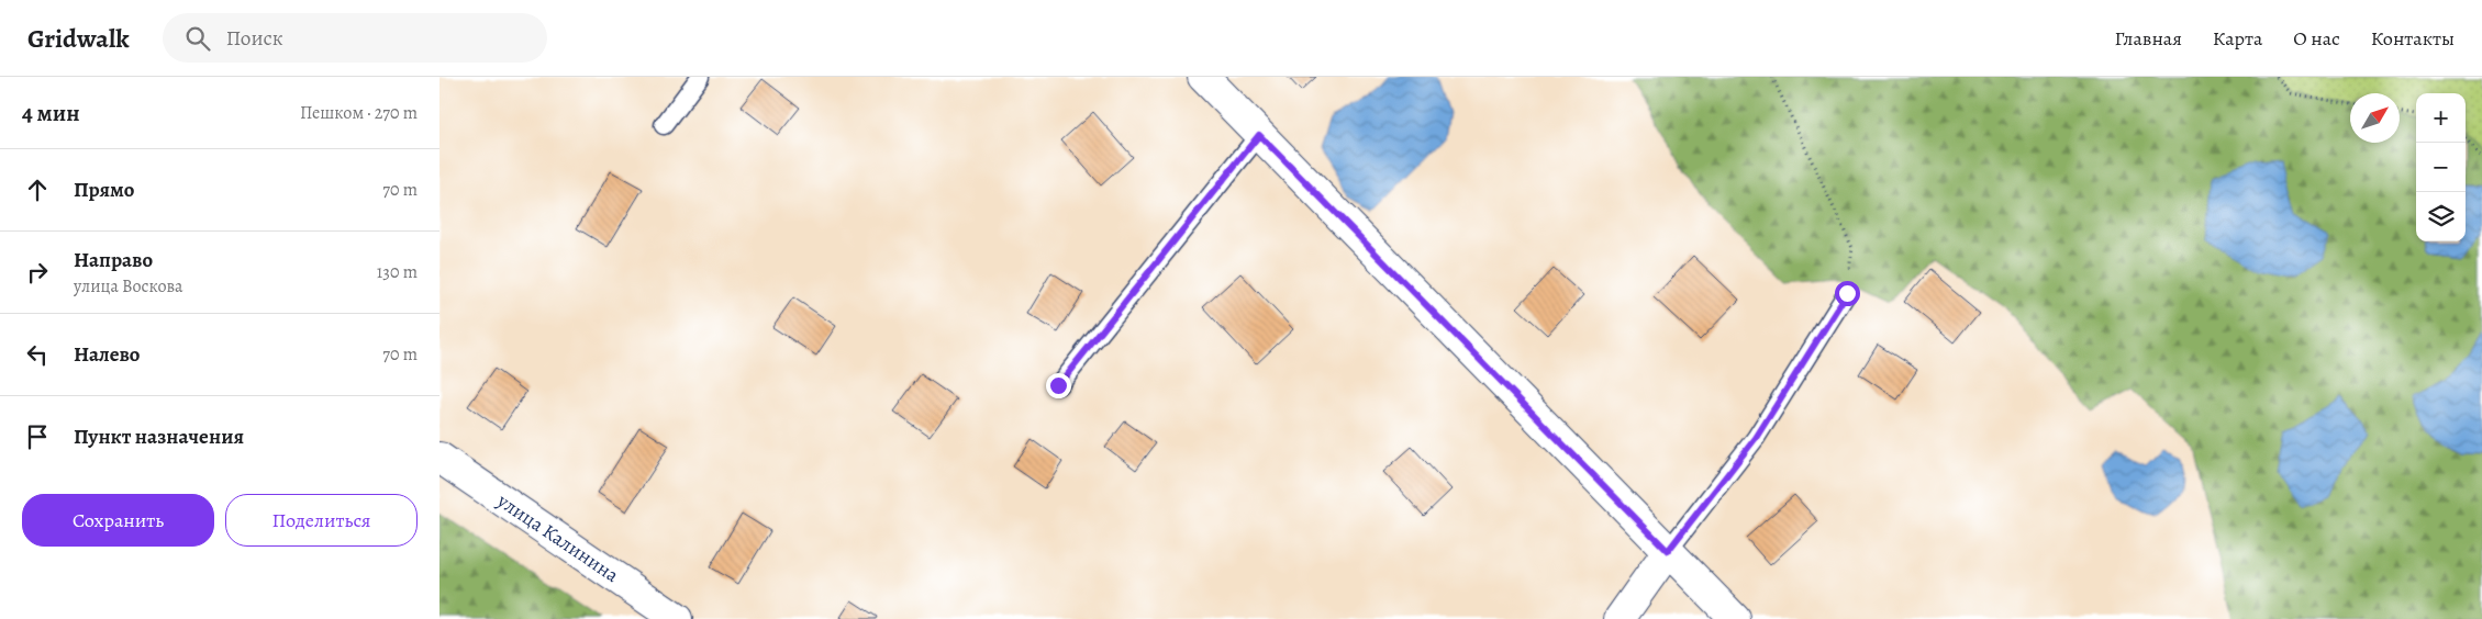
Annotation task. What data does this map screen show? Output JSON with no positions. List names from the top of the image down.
{
  "streets": {
    "street": ["улица Калинина"]
  },
  "north": "top right",
  "page": {
    "header": "Gridwalk",
    "search": "Поиск",
    "nav": [
      "Главная",
      "Карта",
      "О нас",
      "Контакты"
    ],
    "heading": ["4 мин", "Пешком · 270 m"],
    "map_buttons": ["+", "−"],
    "list": [
      ["Прямо", "70 m"],
      ["Направо", "улица Воскова", "130 m"],
      ["Налево", "70 m"],
      "Пункт назначения"
    ],
    "buttons": ["Сохранить", "Поделиться"]
  }
}
